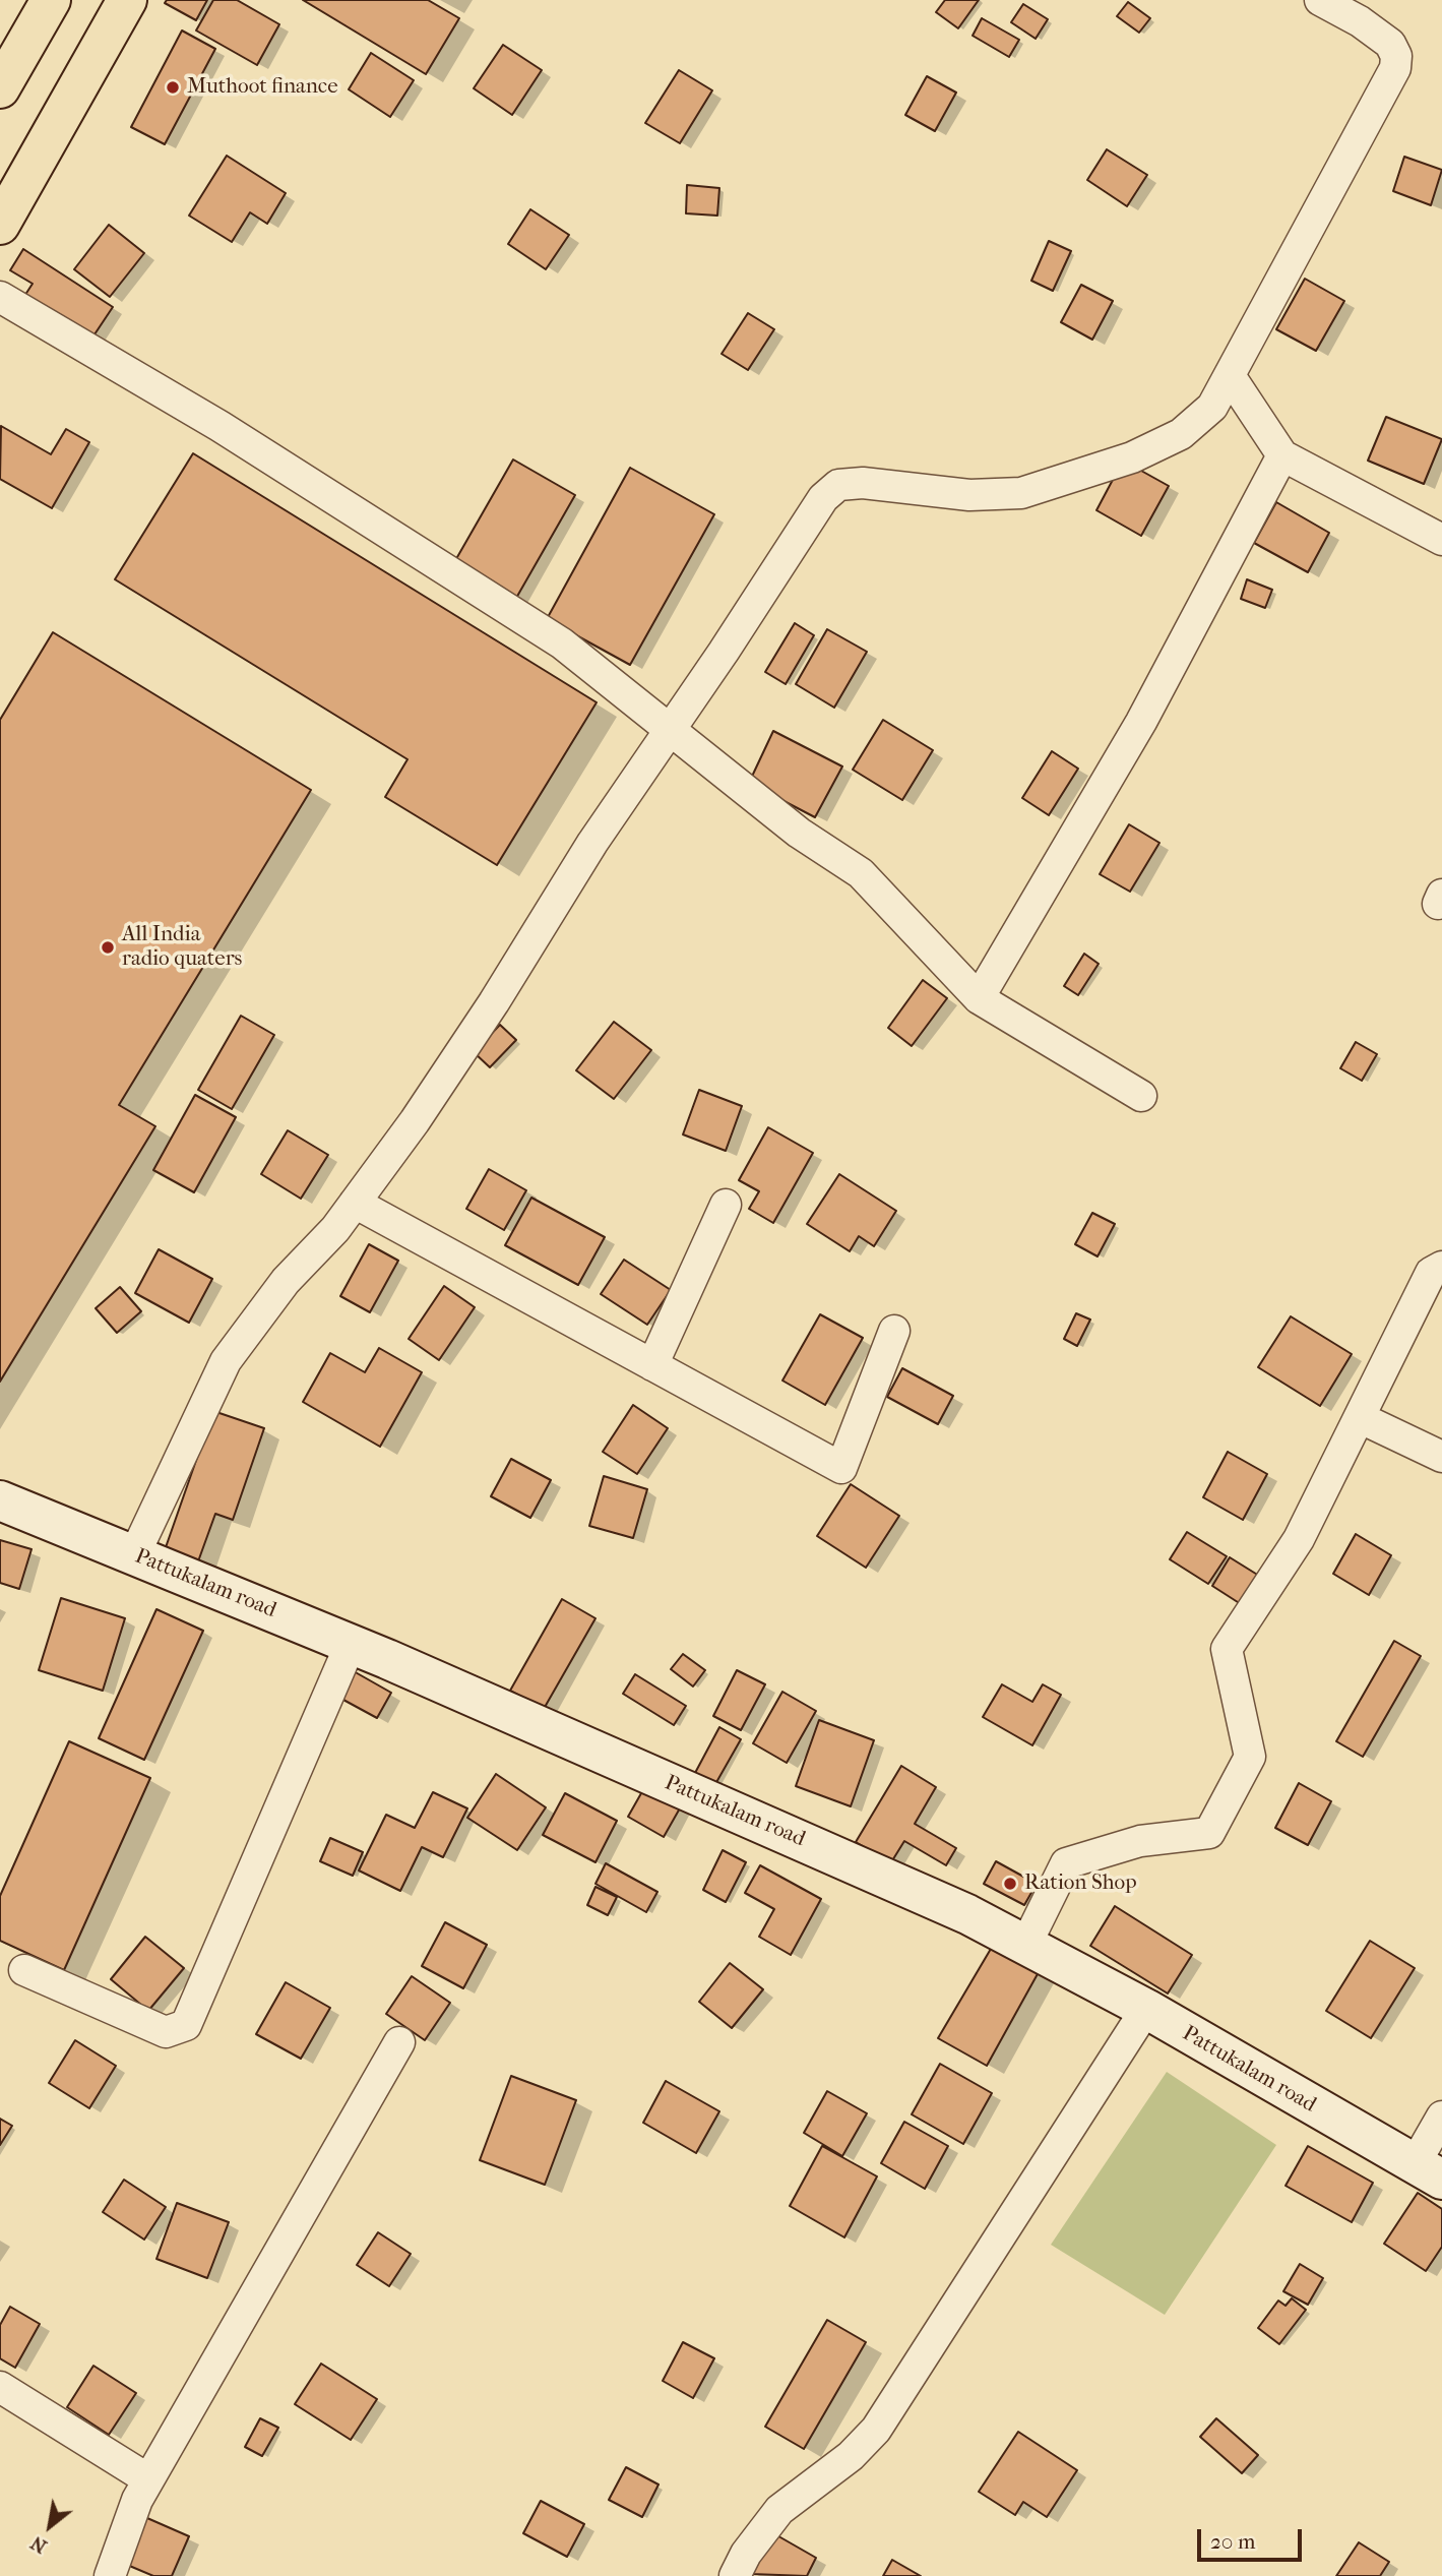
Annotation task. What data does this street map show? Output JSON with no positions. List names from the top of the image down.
{
  "streets": {
    "main road": ["Pattukalam road"]
  },
  "places": ["Muthoot finance", "All India radio quaters", "Ration Shop"],
  "scale_bar": "20 m",
  "north": "bottom left"
}
